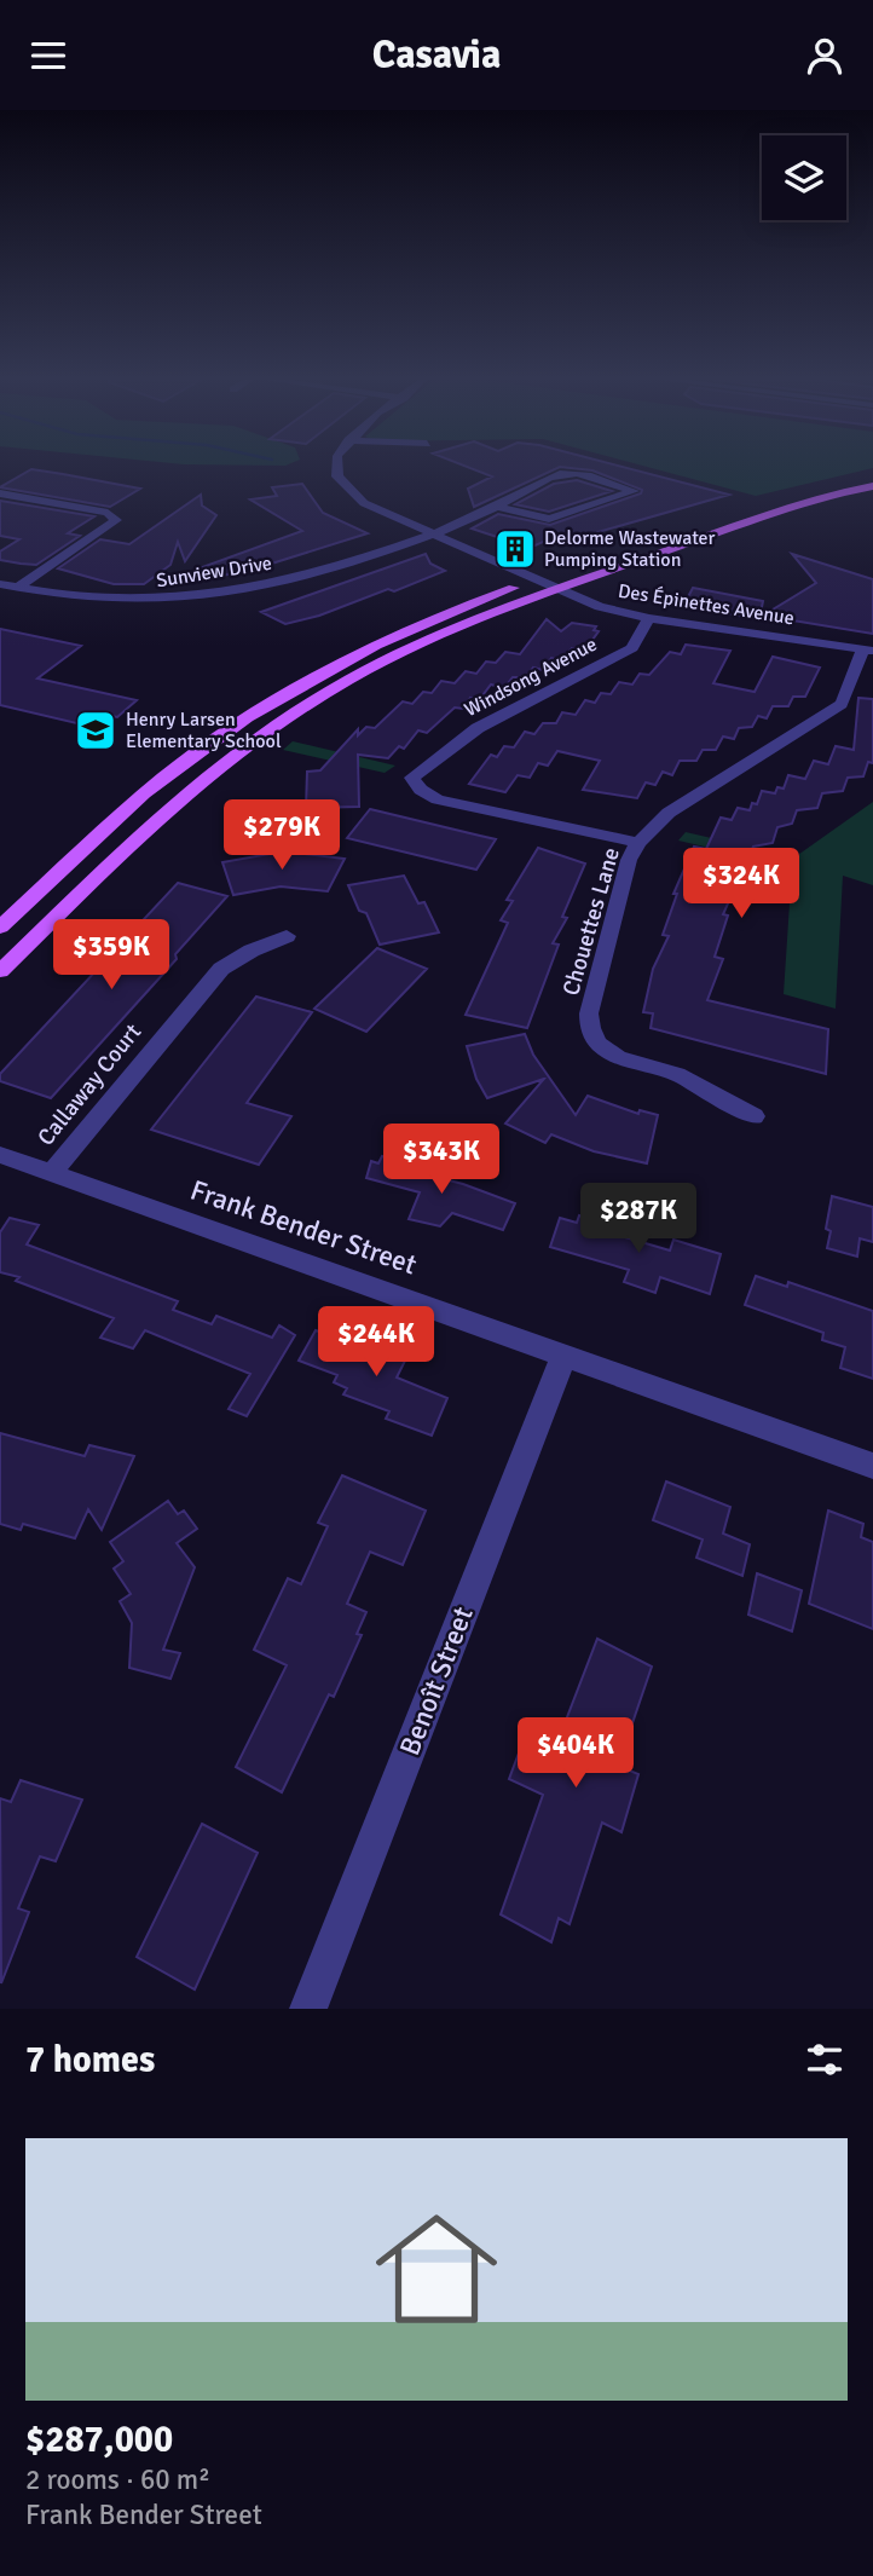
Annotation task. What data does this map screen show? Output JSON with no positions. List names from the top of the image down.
{
  "streets": {
    "street": [
      "Sunview Drive",
      "Des Épinettes Avenue",
      "Windsong Avenue",
      "Chouettes Lane",
      "Callaway Court",
      "Frank Bender Street",
      "Benoît Street"
    ]
  },
  "crossings": [
    ["Sunview Drive", "Des Épinettes Avenue"],
    ["Des Épinettes Avenue", "Windsong Avenue"],
    ["Des Épinettes Avenue", "Chouettes Lane"],
    ["Windsong Avenue", "Chouettes Lane"],
    ["Callaway Court", "Frank Bender Street"],
    ["Frank Bender Street", "Benoît Street"]
  ],
  "places": {
    "building": ["Delorme Wastewater Pumping Station"],
    "school or university": ["Henry Larsen Elementary School"]
  },
  "page": {
    "header": "Casavia",
    "price": [
      "$279K",
      "$324K",
      "$359K",
      "$343K",
      "$287K",
      "$244K",
      "$404K"
    ],
    "heading": "7 homes",
    "list": [
      {
        "name": "$287,000",
        "note": "2 rooms · 60 m² · Frank Bender Street"
      }
    ]
  }
}
